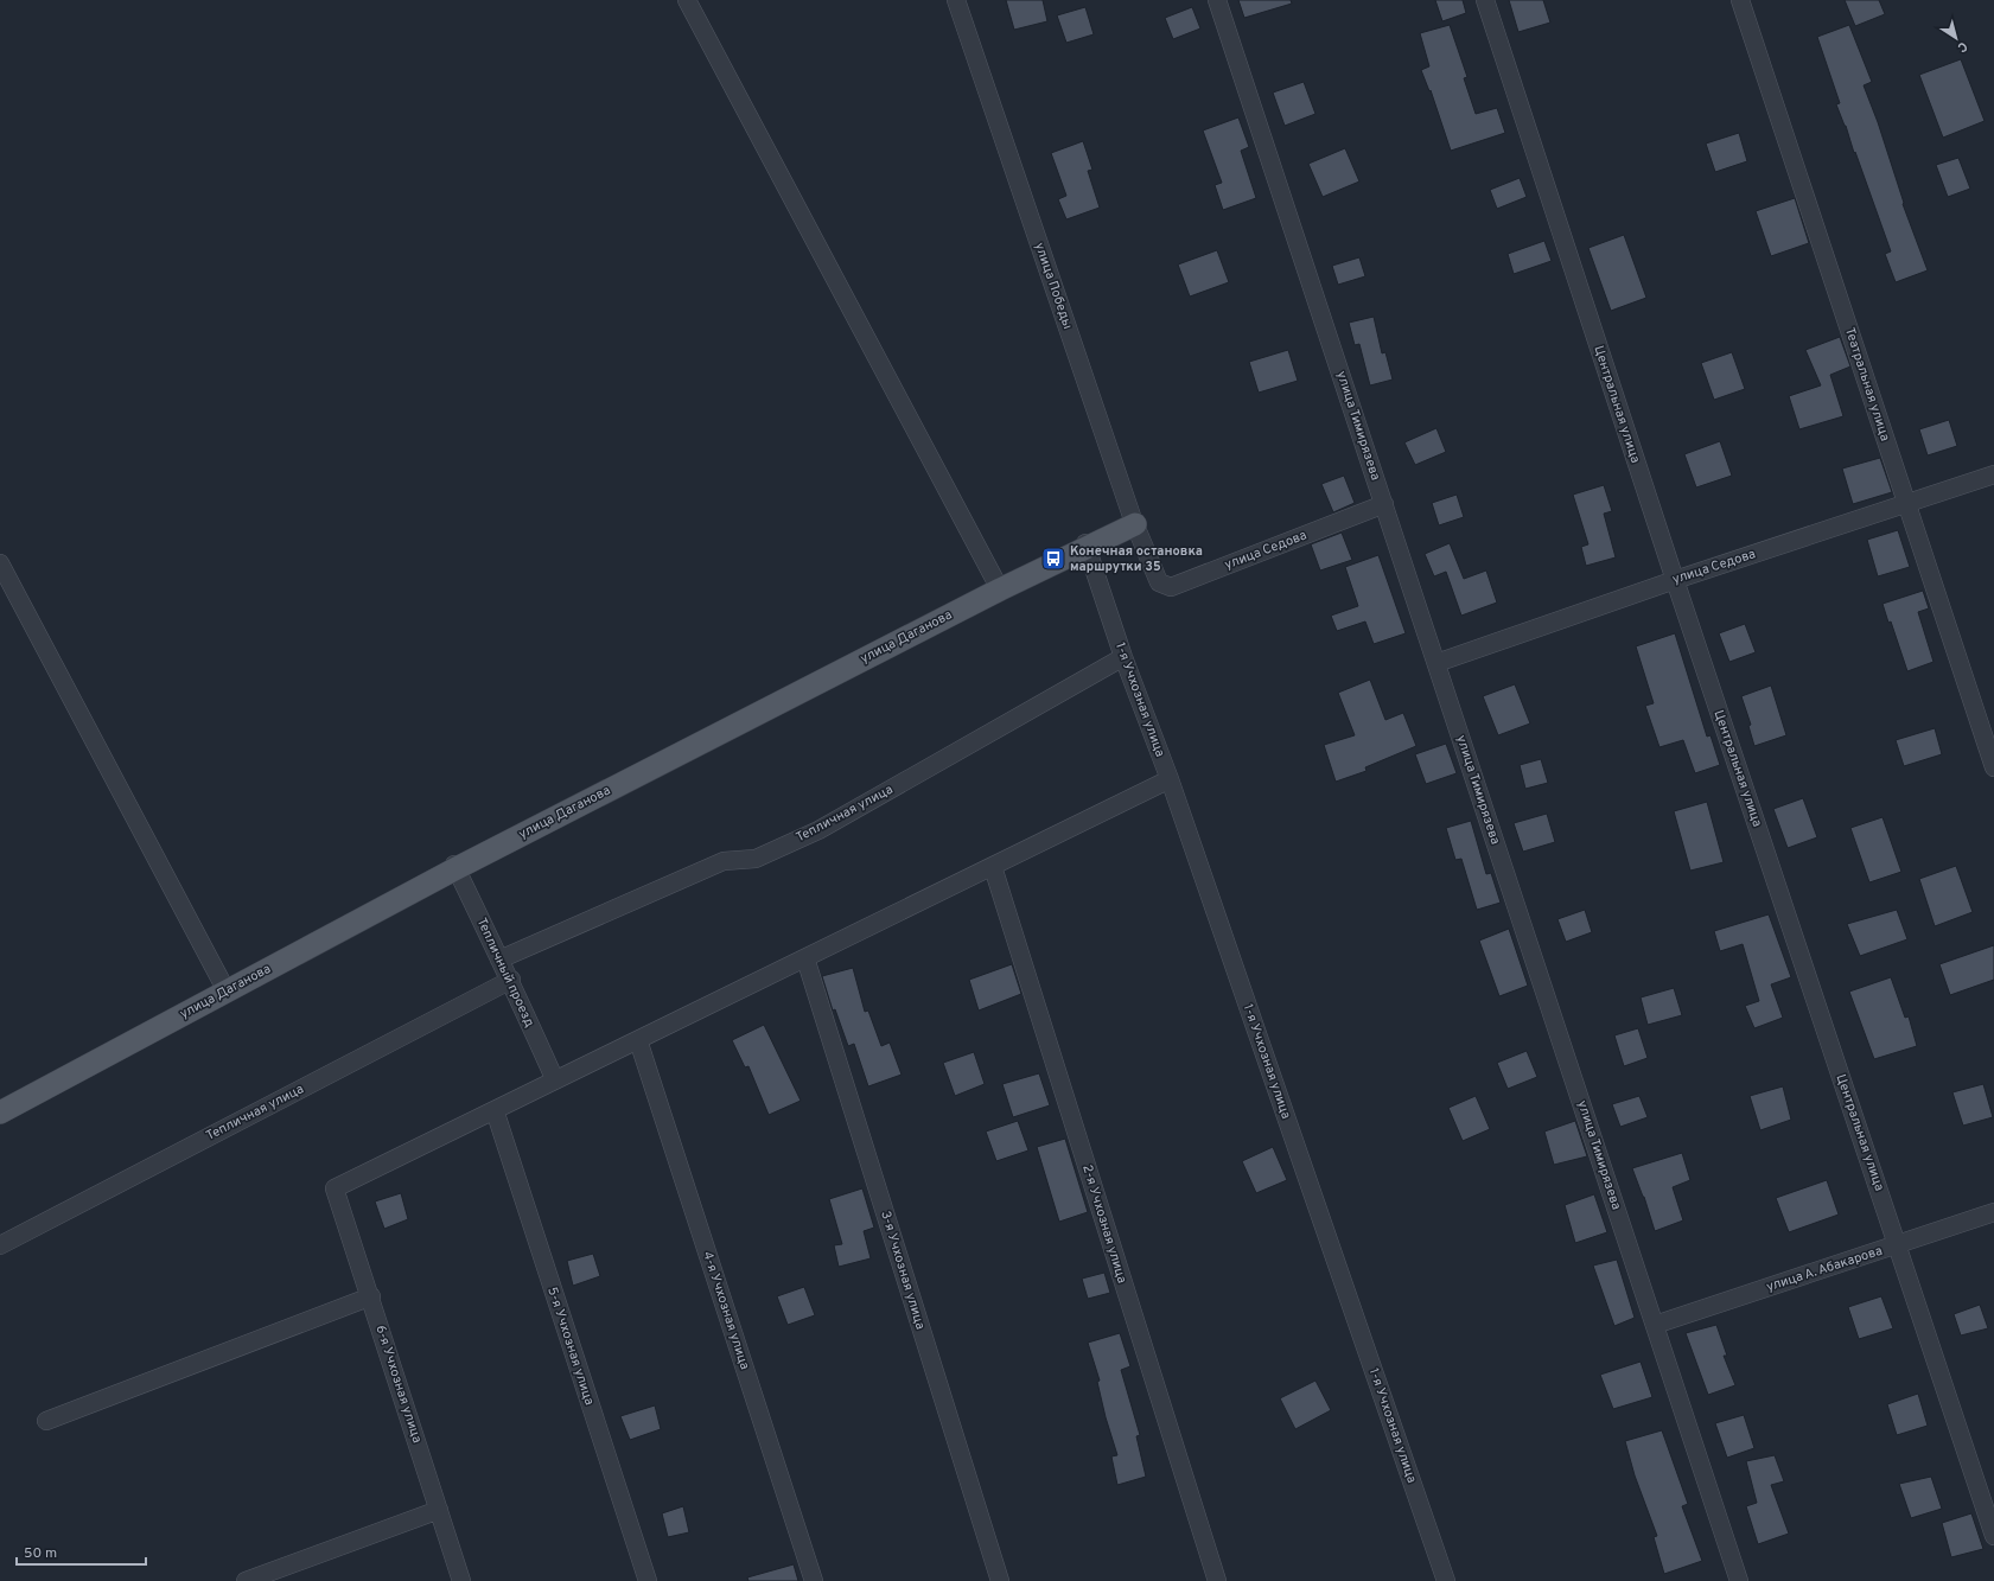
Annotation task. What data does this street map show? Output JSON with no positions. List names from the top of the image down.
{
  "streets": {
    "main road": ["улица Даганова"],
    "street": [
      "улица Победы",
      "Театральная улица",
      "Центральная улица",
      "улица Тимирязева",
      "улица Седова",
      "1-я Учхозная улица",
      "Тепличная улица",
      "Тепличный проезд",
      "2-я Учхозная улица",
      "улица А. Абакарова",
      "3-я Учхозная улица",
      "4-я Учхозная улица",
      "5-я Учхозная улица",
      "6-я Учхозная улица"
    ]
  },
  "crossings": [
    ["улица Победы", "улица Седова"],
    ["улица Победы", "улица Даганова"],
    ["Театральная улица", "улица Седова"],
    ["Центральная улица", "улица Седова"],
    ["Центральная улица", "улица А. Абакарова"],
    ["улица Тимирязева", "улица Седова"],
    ["улица Тимирязева", "улица А. Абакарова"],
    ["улица Даганова", "1-я Учхозная улица"],
    ["улица Даганова", "Тепличный проезд"],
    ["1-я Учхозная улица", "Тепличная улица"],
    ["Тепличная улица", "Тепличный проезд"],
    ["5-я Учхозная улица", "6-я Учхозная улица"]
  ],
  "places": {
    "bus stop": ["Конечная остановка маршрутки 35"]
  },
  "scale_bar": "50 m",
  "north": "bottom right"
}
